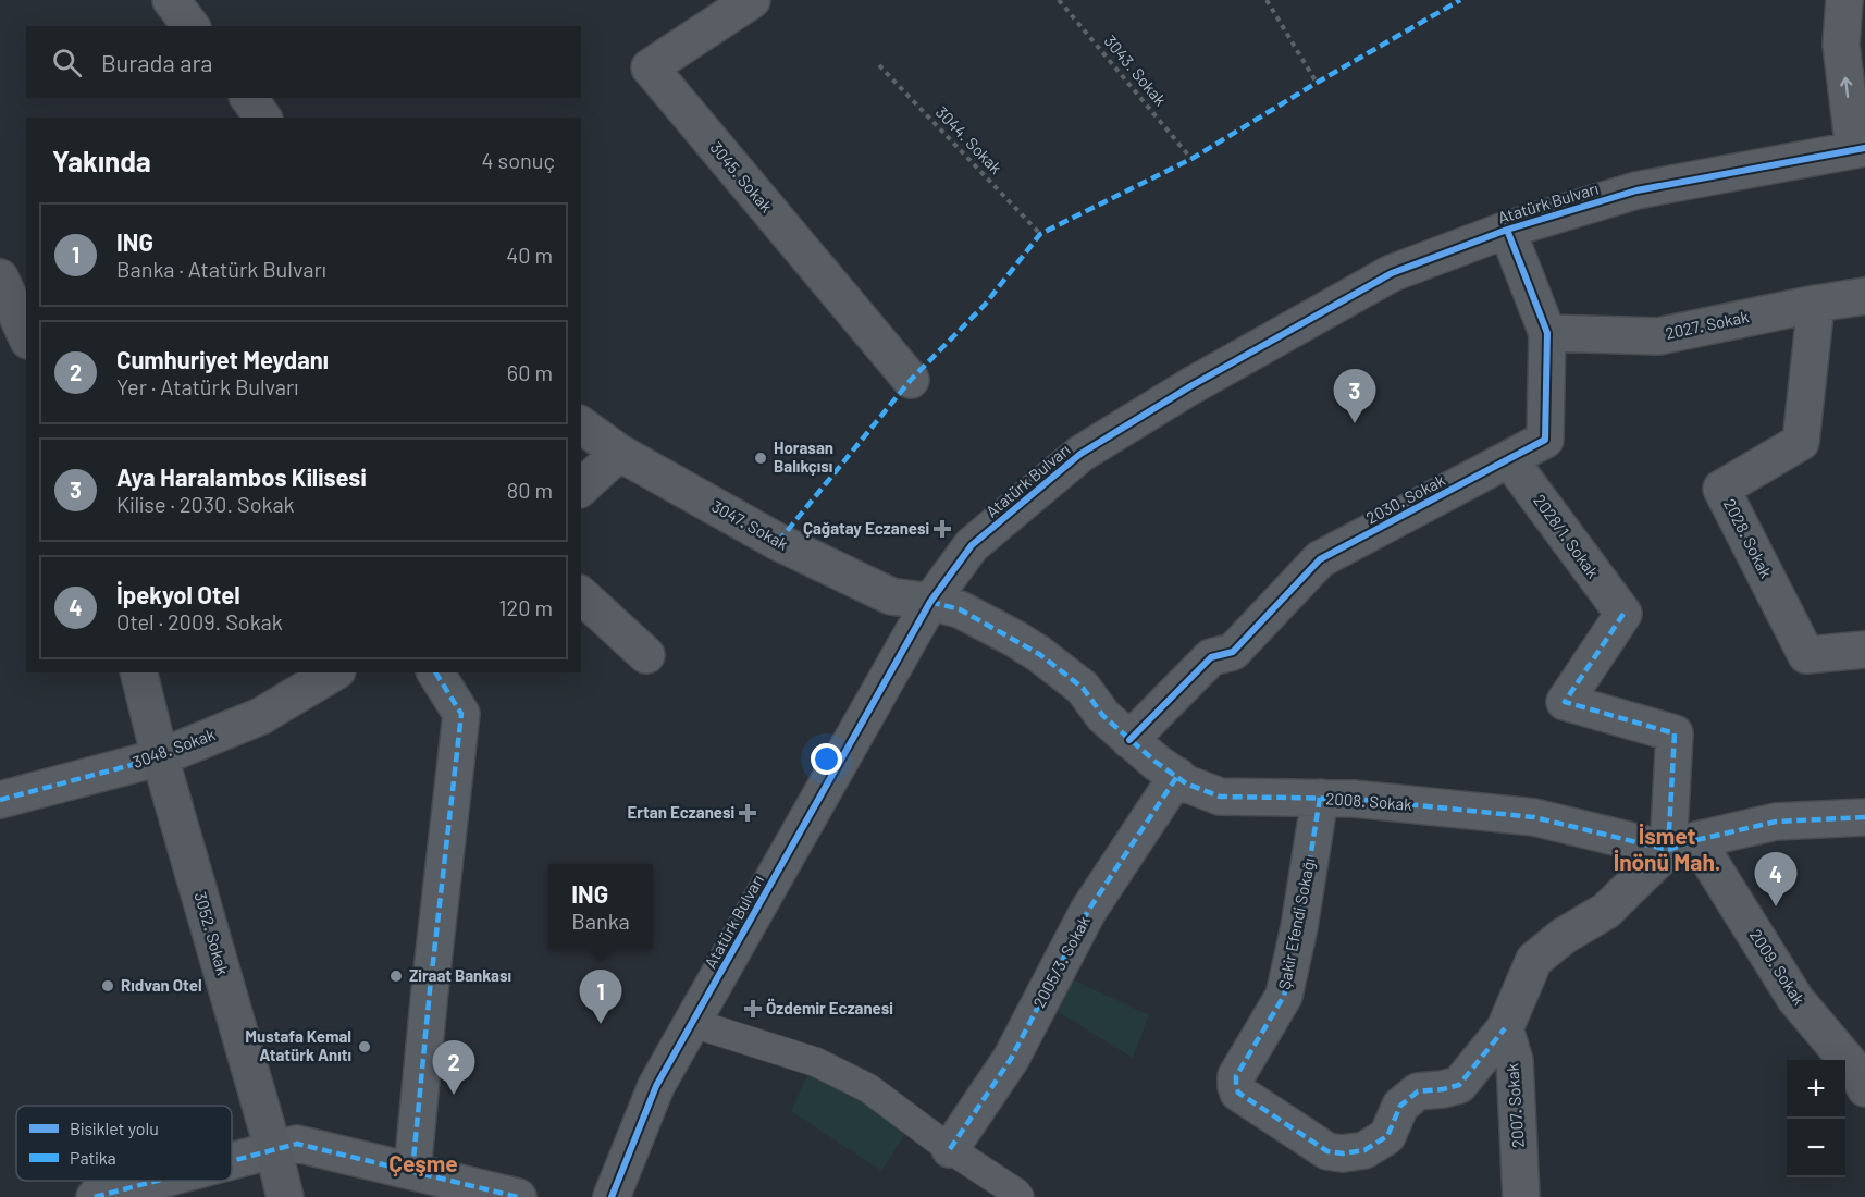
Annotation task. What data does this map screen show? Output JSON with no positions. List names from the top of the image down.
{
  "streets": {
    "street": [
      "3045. Sokak",
      "Atatürk Bulvarı",
      "2027. Sokak",
      "2030. Sokak",
      "3047. Sokak",
      "2028/1. Sokak",
      "2028. Sokak",
      "3048. Sokak",
      "2008. Sokak",
      "Şakir Efendi Sokağı",
      "3052. Sokak",
      "2005/3. Sokak",
      "2009. Sokak",
      "2007. Sokak"
    ],
    "path": ["3043. Sokak", "3044. Sokak"]
  },
  "crossings": [
    ["Atatürk Bulvarı", "2030. Sokak"],
    ["Atatürk Bulvarı", "3047. Sokak"],
    ["Atatürk Bulvarı", "2008. Sokak"],
    ["2027. Sokak", "2030. Sokak"],
    ["2027. Sokak", "2028. Sokak"],
    ["2030. Sokak", "2028/1. Sokak"],
    ["2030. Sokak", "2008. Sokak"],
    ["3047. Sokak", "2008. Sokak"],
    ["2028/1. Sokak", "2008. Sokak"],
    ["2028/1. Sokak", "2009. Sokak"],
    ["3048. Sokak", "3052. Sokak"],
    ["2008. Sokak", "Şakir Efendi Sokağı"],
    ["2008. Sokak", "2005/3. Sokak"],
    ["2008. Sokak", "2009. Sokak"],
    ["Şakir Efendi Sokağı", "2007. Sokak"]
  ],
  "districts": ["İsmet İnönü Mah.", "Çeşme"],
  "places": {
    "other": [
      "Horasan Balıkçısı",
      "Ziraat Bankası",
      "Rıdvan Otel",
      "Mustafa Kemal Atatürk Anıtı"
    ],
    "health": ["Çağatay Eczanesi", "Ertan Eczanesi", "Özdemir Eczanesi"]
  },
  "legend": ["Bisiklet yolu", "Patika"],
  "page": {
    "search": "Burada ara",
    "heading": ["Yakında", "4 sonuç"],
    "list": [
      {
        "mark": "1",
        "name": "ING",
        "note": "Banka · Atatürk Bulvarı",
        "value": "40 m"
      },
      {
        "mark": "2",
        "name": "Cumhuriyet Meydanı",
        "note": "Yer · Atatürk Bulvarı",
        "value": "60 m"
      },
      {
        "mark": "3",
        "name": "Aya Haralambos Kilisesi",
        "note": "Kilise · 2030. Sokak",
        "value": "80 m"
      },
      {
        "mark": "4",
        "name": "İpekyol Otel",
        "note": "Otel · 2009. Sokak",
        "value": "120 m"
      }
    ],
    "pins": [
      "3",
      "4",
      "1",
      "2"
    ],
    "popup": ["ING", "Banka"],
    "map_buttons": ["+", "−"]
  }
}
